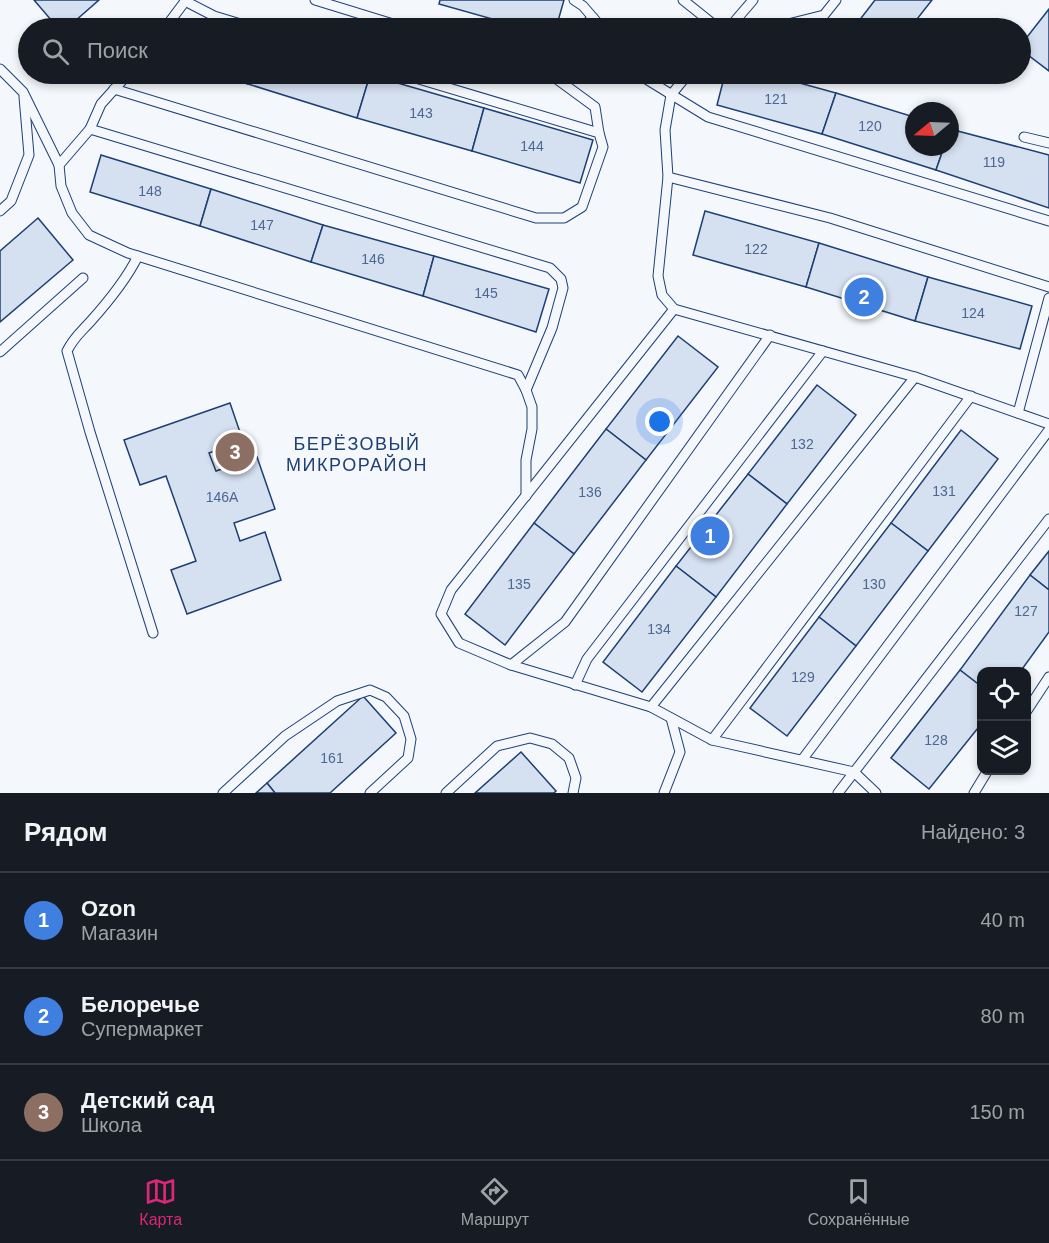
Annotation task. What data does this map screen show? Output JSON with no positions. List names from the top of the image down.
{
  "districts": ["БЕРЁЗОВЫЙ МИКРОРАЙОН"],
  "house_numbers": [
    "121",
    "143",
    "120",
    "144",
    "119",
    "148",
    "147",
    "122",
    "146",
    "145",
    "124",
    "132",
    "131",
    "136",
    "146А",
    "135",
    "130",
    "127",
    "134",
    "129",
    "128",
    "161"
  ],
  "north": "left",
  "page": {
    "search": "Поиск",
    "pins": ["2", "3", "1"],
    "heading": ["Рядом", "Найдено: 3"],
    "list": [
      {
        "mark": "1",
        "name": "Ozon",
        "note": "Магазин",
        "value": "40 m"
      },
      {
        "mark": "2",
        "name": "Белоречье",
        "note": "Супермаркет",
        "value": "80 m"
      },
      {
        "mark": "3",
        "name": "Детский сад",
        "note": "Школа",
        "value": "150 m"
      }
    ],
    "nav": ["Карта", "Маршрут", "Сохранённые"]
  }
}
